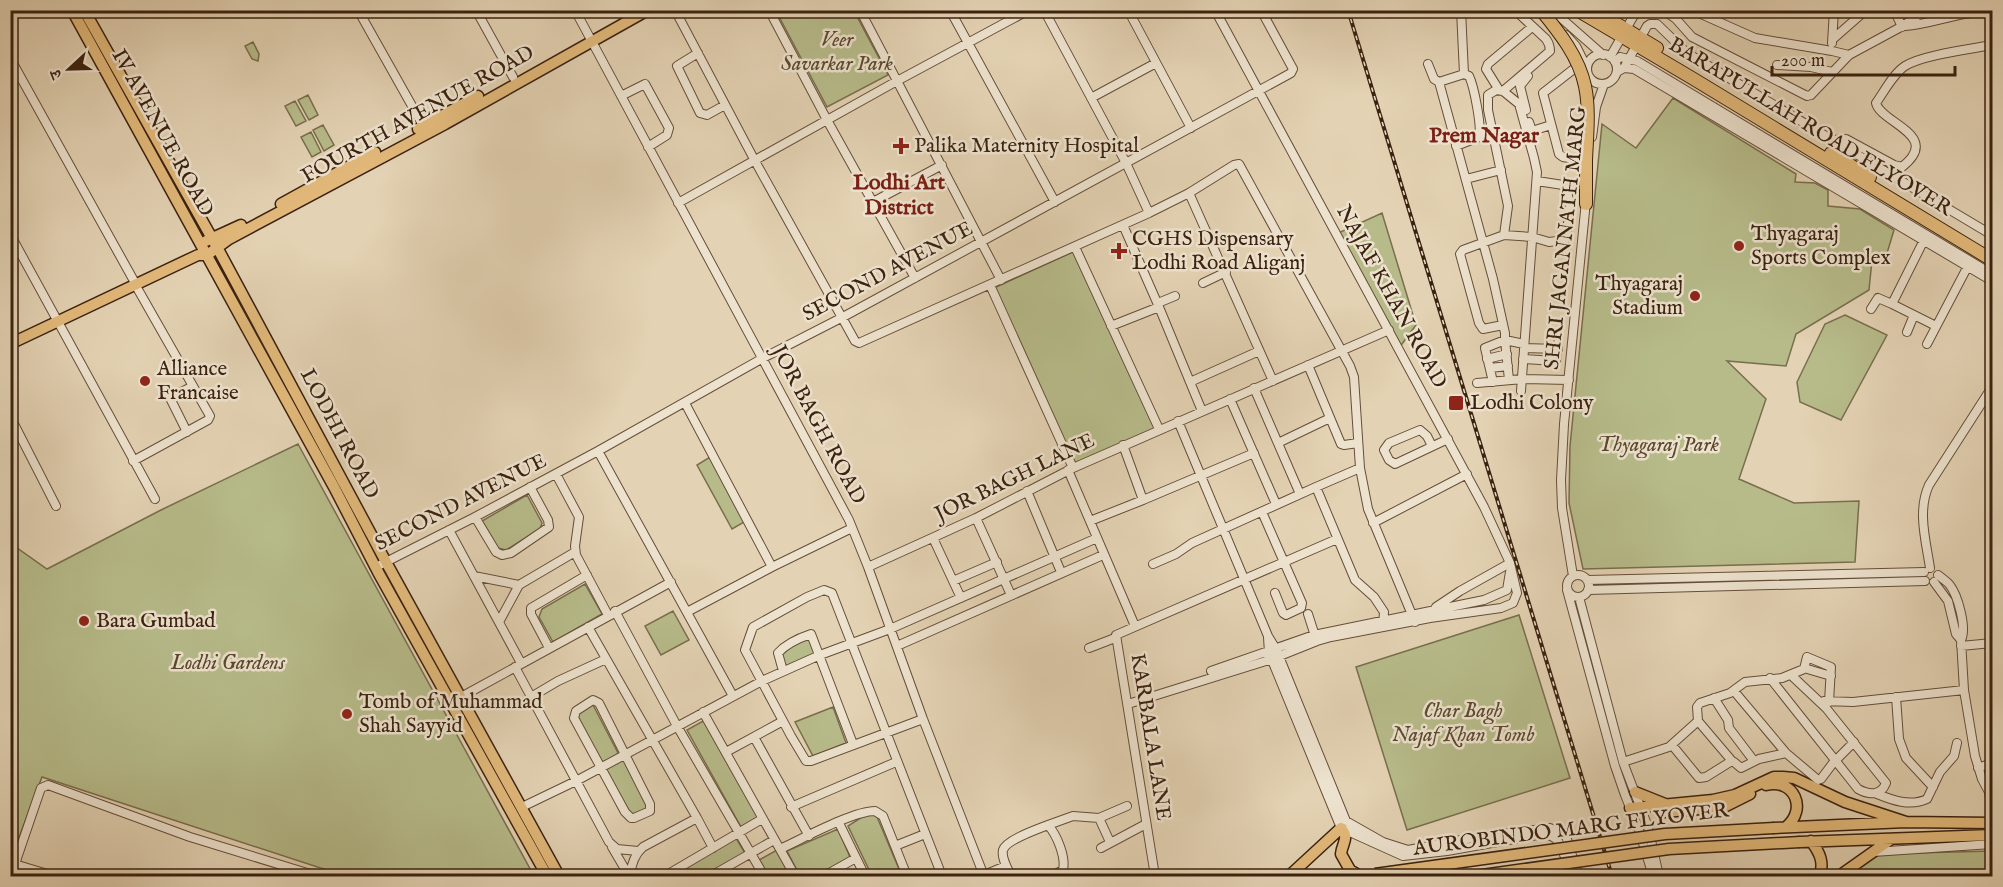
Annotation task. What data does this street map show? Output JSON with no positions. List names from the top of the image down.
{
  "streets": {
    "highway": ["BARAPULLAH ROAD FLYOVER"],
    "main road": [
      "FOURTH AVENUE ROAD",
      "IV AVENUE ROAD",
      "LODHI ROAD",
      "AUROBINDO MARG FLYOVER"
    ],
    "street": [
      "SHRI JAGANNATH MARG",
      "SECOND AVENUE",
      "NAJAF KHAN ROAD",
      "JOR BAGH ROAD",
      "JOR BAGH LANE",
      "KARBALA LANE"
    ]
  },
  "crossings": [
    ["FOURTH AVENUE ROAD", "IV AVENUE ROAD"],
    ["FOURTH AVENUE ROAD", "JOR BAGH ROAD"],
    ["FOURTH AVENUE ROAD", "LODHI ROAD"],
    ["IV AVENUE ROAD", "LODHI ROAD"],
    ["SECOND AVENUE", "NAJAF KHAN ROAD"],
    ["SECOND AVENUE", "JOR BAGH ROAD"],
    ["SECOND AVENUE", "LODHI ROAD"],
    ["NAJAF KHAN ROAD", "JOR BAGH LANE"],
    ["JOR BAGH ROAD", "JOR BAGH LANE"]
  ],
  "districts": ["Prem Nagar", "Lodhi Art District"],
  "parks": [
    "Veer Savarkar Park",
    "Thyagaraj Park",
    "Lodhi Gardens",
    "Char Bagh Najaf Khan Tomb"
  ],
  "places": {
    "health": ["Palika Maternity Hospital", "CGHS Dispensary Lodhi Road Aliganj"],
    "other": [
      "Thyagaraj Sports Complex",
      "Thyagaraj Stadium",
      "Alliance Francaise",
      "Bara Gumbad",
      "Tomb of Muhammad Shah Sayyid"
    ],
    "transit": ["Lodhi Colony"]
  },
  "scale_bar": "200 m",
  "north": "left"
}
